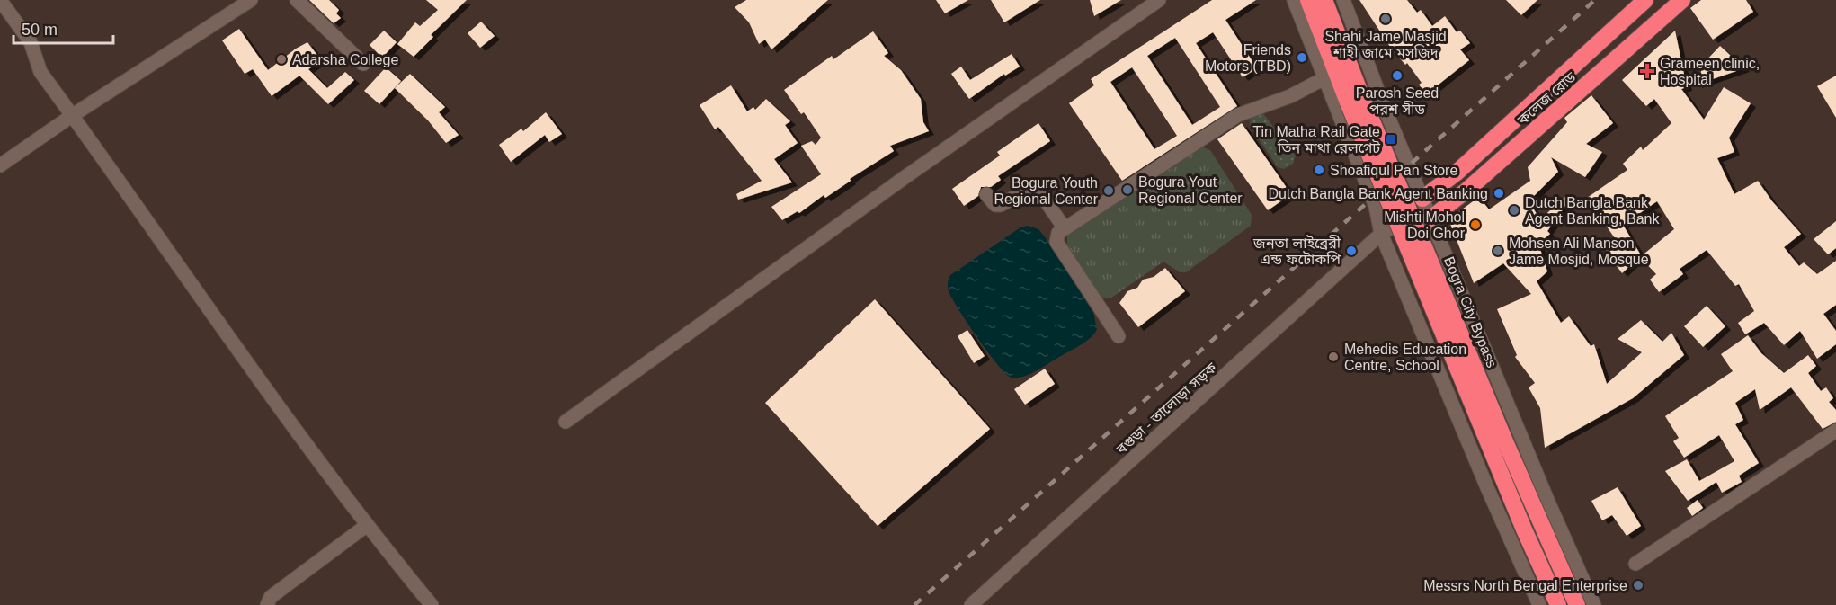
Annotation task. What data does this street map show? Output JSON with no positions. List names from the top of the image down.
{
  "streets": {
    "highway": ["কলেজ রোড", "Bogra City Bypass"],
    "street": ["বগুড়া - তালোড়া সড়ক"]
  },
  "crossings": [
    ["কলেজ রোড", "বগুড়া - তালোড়া সড়ক"]
  ],
  "places": {
    "other": [
      "Shahi Jame Masjid শাহী জামে মসজিদ",
      "Friends Motors (TBD)",
      "Adarsha College",
      "Parosh Seed পরশ সীড",
      "Shoafiqul Pan Store",
      "Bogura Yout Regional Center",
      "Bogura Youth Regional Center",
      "Dutch Bangla Bank Agent Banking",
      "Dutch Bangla Bank Agent Banking, Bank",
      "Mishti Mohol Doi Ghor",
      "জনতা লাইব্রেরী এন্ড ফটোকপি",
      "Mohsen Ali Manson Jame Mosjid, Mosque",
      "Mehedis Education Centre, School",
      "Messrs North Bengal Enterprise"
    ],
    "health": ["Grameen clinic, Hospital"],
    "transit": ["Tin Matha Rail Gate তিন মাথা রেলগেট"]
  },
  "scale_bar": "50 m"
}
